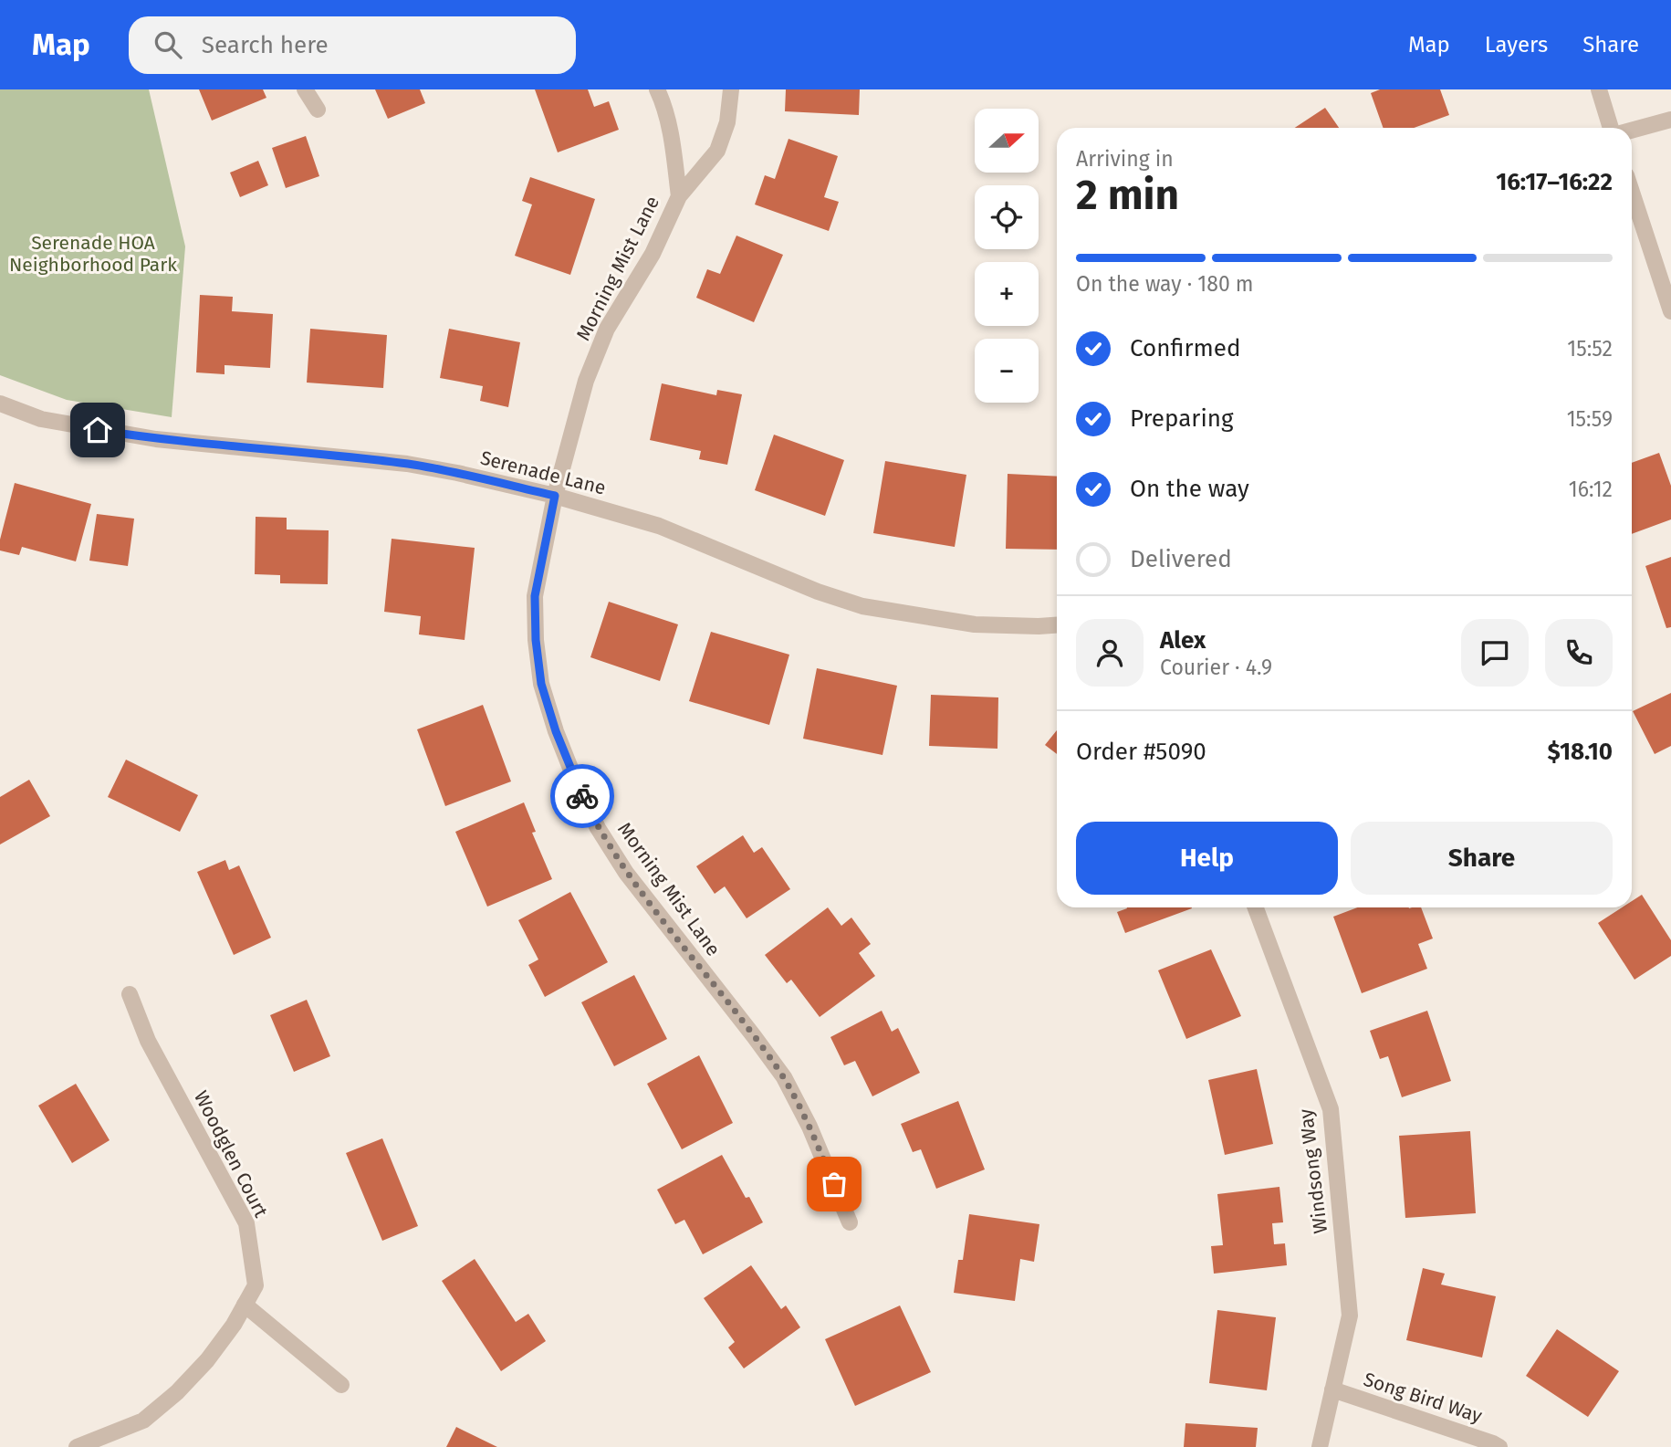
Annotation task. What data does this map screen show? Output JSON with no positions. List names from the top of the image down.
{
  "streets": {
    "street": [
      "Morning Mist Lane",
      "Serenade Lane",
      "Woodglen Court",
      "Windsong Way",
      "Song Bird Way"
    ]
  },
  "crossings": [
    ["Morning Mist Lane", "Serenade Lane"],
    ["Windsong Way", "Song Bird Way"]
  ],
  "parks": ["Serenade HOA Neighborhood Park"],
  "north": "right",
  "page": {
    "header": "Map",
    "search": "Search here",
    "nav": ["Map", "Layers", "Share"],
    "map_buttons": ["+", "−"],
    "heading": ["2 min", "Arriving in", "16:17–16:22"],
    "panel": [
      "Alex",
      "Courier · 4.9",
      "Order #5090",
      "$18.10"
    ],
    "bar": "On the way · 180 m",
    "list": [
      ["Confirmed", "15:52"],
      ["Preparing", "15:59"],
      ["On the way", "16:12"],
      "Delivered"
    ],
    "buttons": ["Help", "Share"]
  }
}
